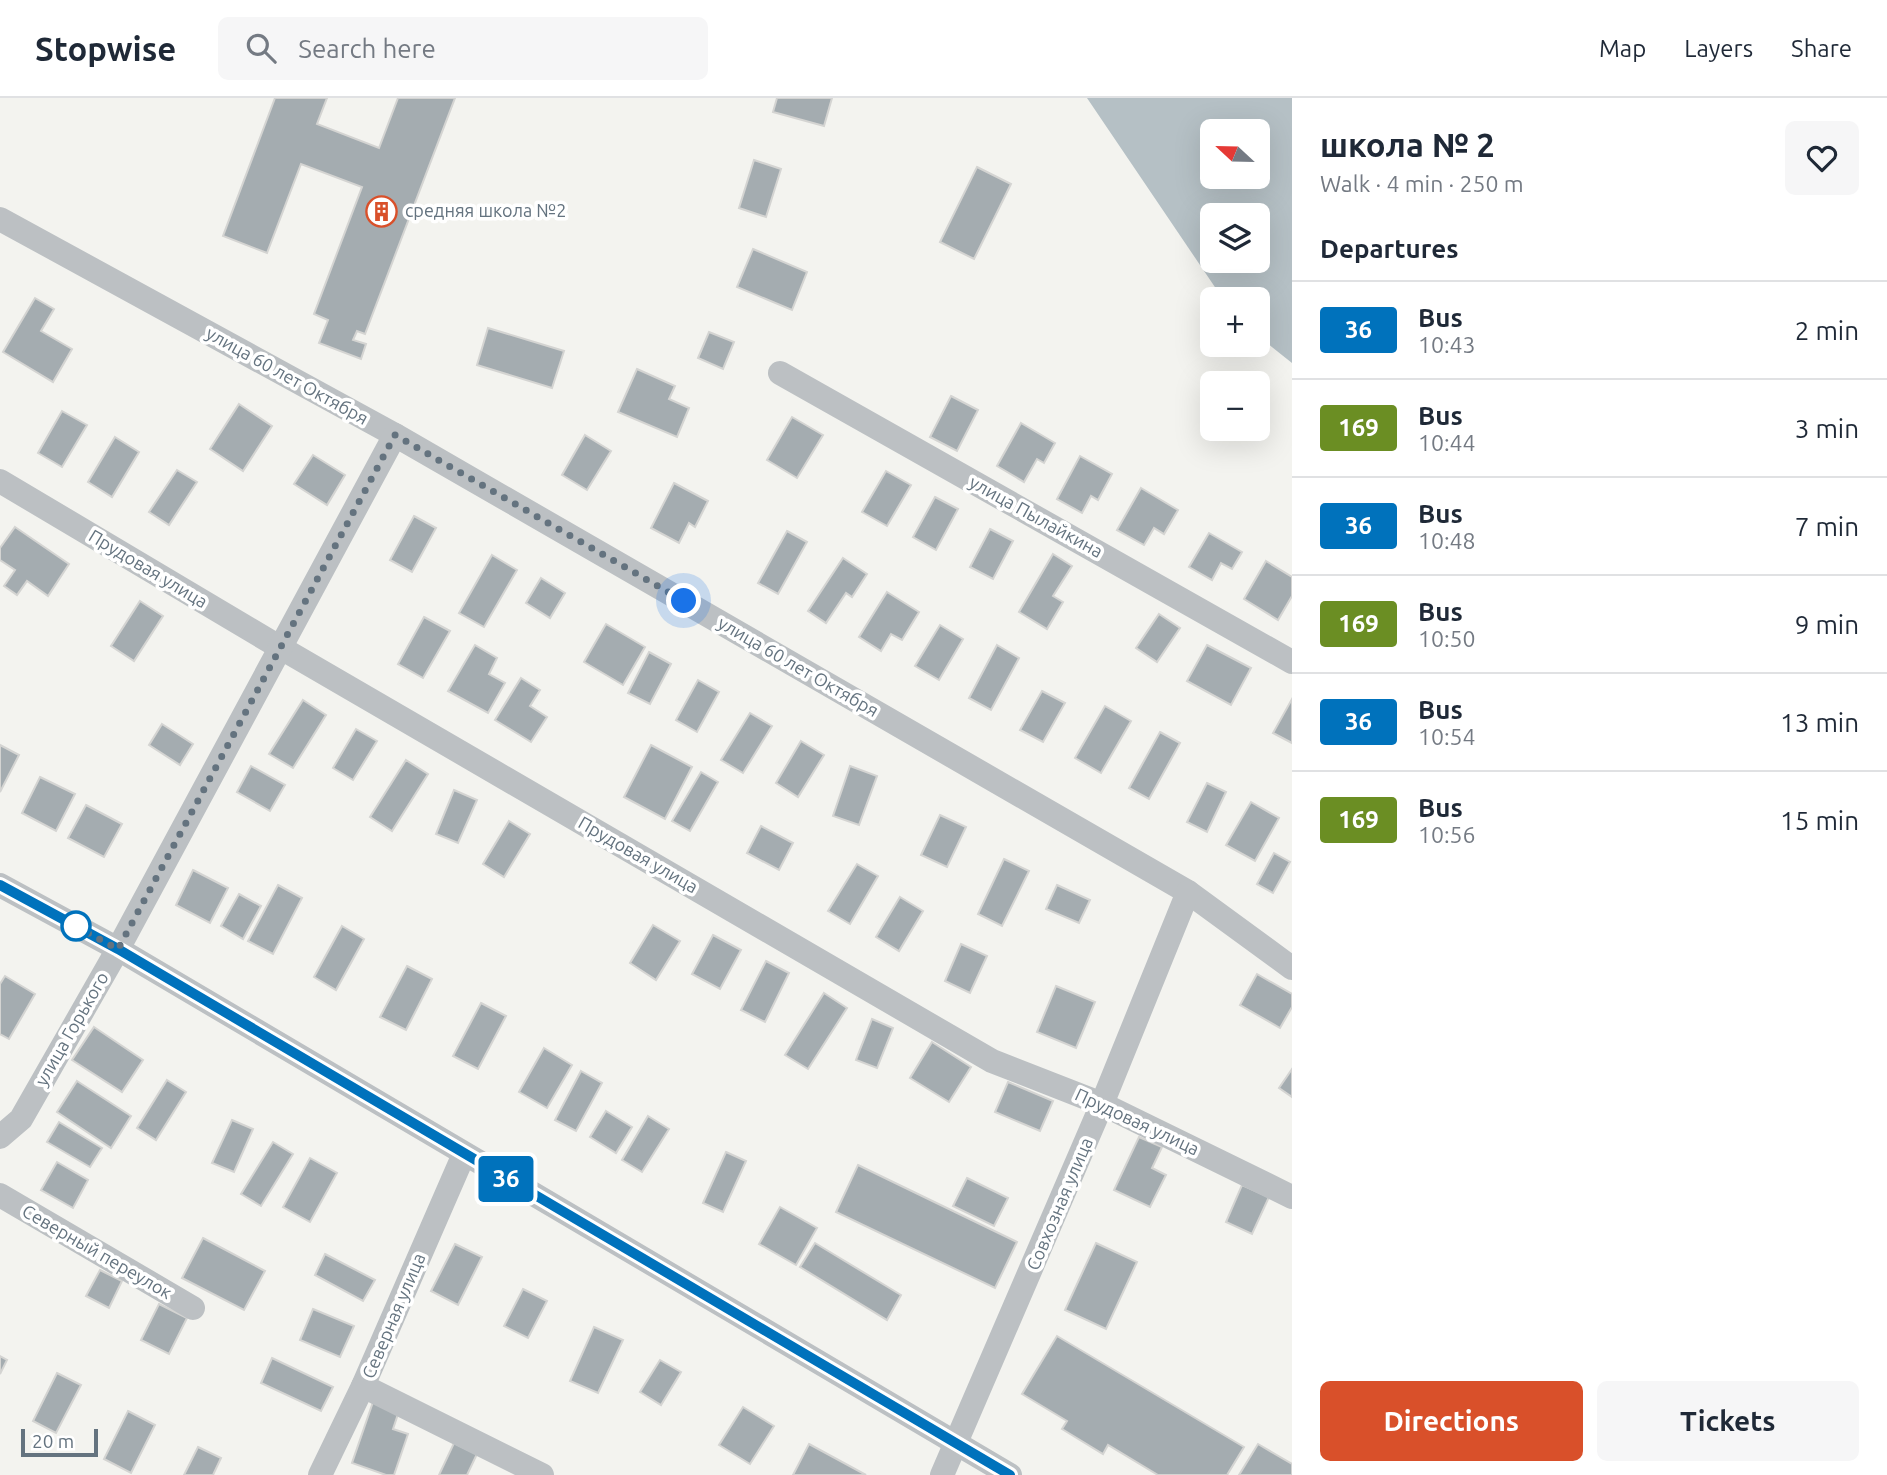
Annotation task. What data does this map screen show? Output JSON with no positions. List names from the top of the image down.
{
  "streets": {
    "street": [
      "улица 60 лет Октября",
      "улица Пылайкина",
      "Прудовая улица",
      "улица Горького",
      "Совхозная улица",
      "Северный переулок",
      "Северная улица"
    ]
  },
  "crossings": [
    ["улица 60 лет Октября", "улица Горького"],
    ["улица 60 лет Октября", "Совхозная улица"],
    ["Прудовая улица", "улица Горького"],
    ["Прудовая улица", "Совхозная улица"]
  ],
  "places": {
    "building": ["средняя школа №2"]
  },
  "lines": ["bus line 36"],
  "scale_bar": "20 m",
  "north": "left",
  "page": {
    "header": "Stopwise",
    "search": "Search here",
    "nav": ["Map", "Layers", "Share"],
    "on_map": "36",
    "heading": [
      ["школа № 2", "Walk · 4 min · 250 m"],
      "Departures"
    ],
    "map_buttons": ["+", "−"],
    "list": [
      {
        "mark": "36",
        "name": "Bus",
        "note": "10:43",
        "value": "2 min"
      },
      {
        "mark": "169",
        "name": "Bus",
        "note": "10:44",
        "value": "3 min"
      },
      {
        "mark": "36",
        "name": "Bus",
        "note": "10:48",
        "value": "7 min"
      },
      {
        "mark": "169",
        "name": "Bus",
        "note": "10:50",
        "value": "9 min"
      },
      {
        "mark": "36",
        "name": "Bus",
        "note": "10:54",
        "value": "13 min"
      },
      {
        "mark": "169",
        "name": "Bus",
        "note": "10:56",
        "value": "15 min"
      }
    ],
    "buttons": ["Directions", "Tickets"],
    "scale": "20 m"
  }
}
